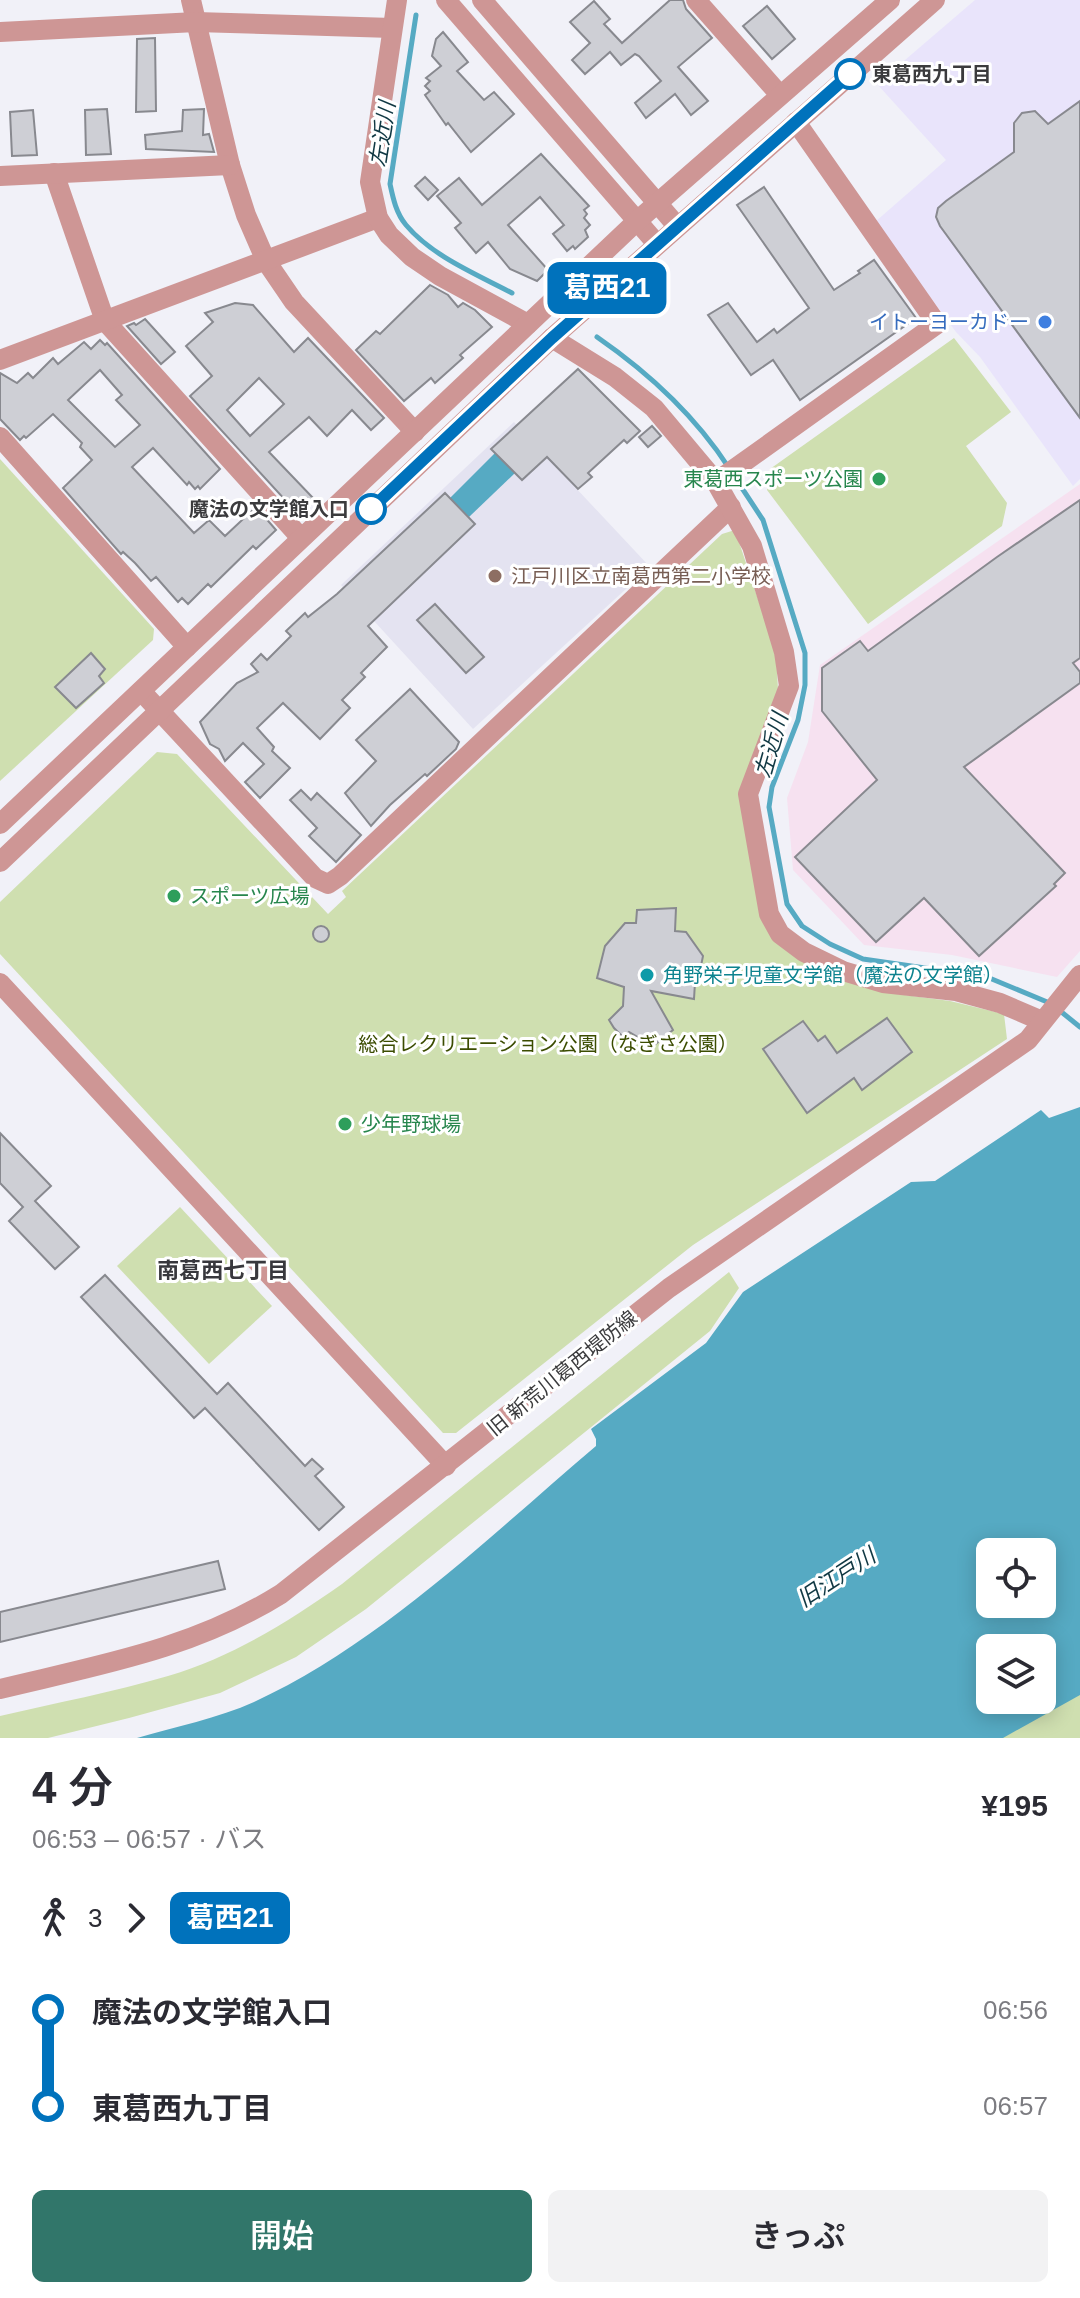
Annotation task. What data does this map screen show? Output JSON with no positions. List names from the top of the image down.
{
  "streets": {
    "street": ["旧 新荒川葛西堤防線"]
  },
  "districts": ["南葛西七丁目"],
  "water": ["左近川", "旧江戸川"],
  "parks": ["総合レクリエーション公園（なぎさ公園）"],
  "places": [
    "東葛西九丁目",
    "イトーヨーカドー",
    "東葛西スポーツ公園",
    "魔法の文学館入口",
    "江戸川区立南葛西第二小学校",
    "スポーツ広場",
    "角野栄子児童文学館（魔法の文学館）",
    "少年野球場"
  ],
  "lines": ["bus line 葛西21"],
  "page": {
    "on_map": "葛西21",
    "heading": ["4 分", "06:53 – 06:57 · バス", "¥195"],
    "legs": ["3", "葛西21"],
    "list": [
      {
        "name": "魔法の文学館入口",
        "value": "06:56"
      },
      {
        "name": "東葛西九丁目",
        "value": "06:57"
      }
    ],
    "buttons": ["開始", "きっぷ"]
  }
}
